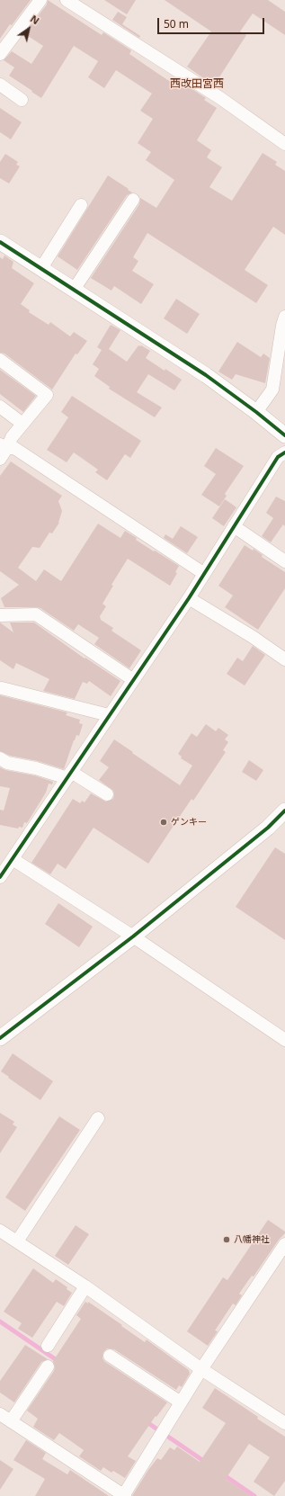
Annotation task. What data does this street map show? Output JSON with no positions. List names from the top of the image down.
{
  "districts": ["西改田宮西"],
  "places": ["ゲンキー", "八幡神社"],
  "scale_bar": "50 m",
  "north": "top right"
}
